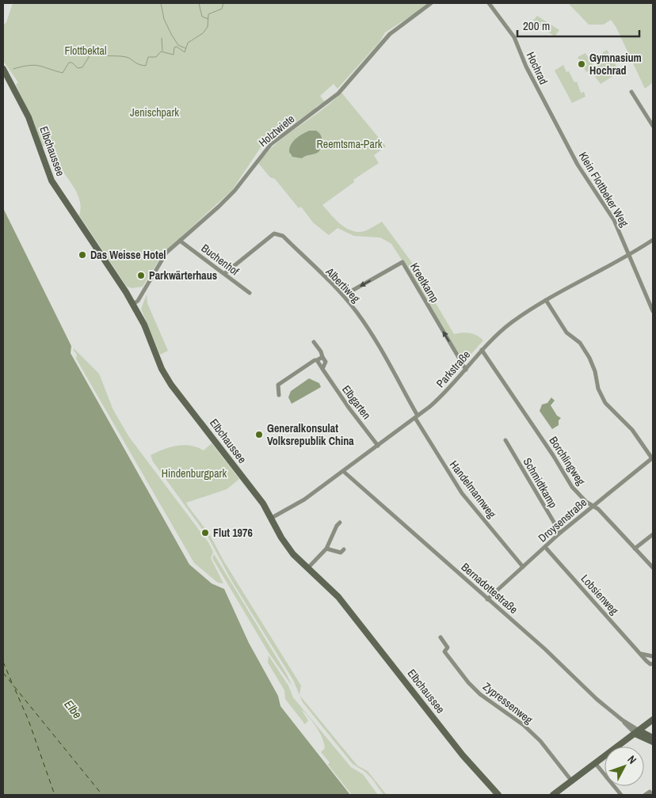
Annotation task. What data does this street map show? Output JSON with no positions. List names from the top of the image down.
{
  "streets": {
    "main road": ["Elbchaussee", "Bernadottestraße"],
    "street": [
      "Hochrad",
      "Holztwiete",
      "Klein Flottbeker Weg",
      "Buchenhof",
      "Kreetkamp",
      "Albertiweg",
      "Parkstraße",
      "Elbgarten",
      "Borchlingweg",
      "Schmidtkamp",
      "Handelmannweg",
      "Droysenstraße",
      "Lobsienweg",
      "Zypressenweg"
    ]
  },
  "crossings": [
    ["Hochrad", "Klein Flottbeker Weg"],
    ["Holztwiete", "Elbchaussee"],
    ["Holztwiete", "Buchenhof"],
    ["Elbchaussee", "Parkstraße"],
    ["Klein Flottbeker Weg", "Parkstraße"],
    ["Buchenhof", "Albertiweg"],
    ["Kreetkamp", "Albertiweg"],
    ["Kreetkamp", "Parkstraße"],
    ["Albertiweg", "Parkstraße"],
    ["Albertiweg", "Handelmannweg"],
    ["Parkstraße", "Elbgarten"],
    ["Parkstraße", "Borchlingweg"],
    ["Parkstraße", "Handelmannweg"],
    ["Parkstraße", "Bernadottestraße"],
    ["Borchlingweg", "Droysenstraße"],
    ["Schmidtkamp", "Droysenstraße"],
    ["Handelmannweg", "Droysenstraße"],
    ["Droysenstraße", "Bernadottestraße"],
    ["Droysenstraße", "Lobsienweg"]
  ],
  "water": ["Elbe"],
  "parks": [
    "Flottbektal",
    "Jenischpark",
    "Reemtsma-Park",
    "Hindenburgpark"
  ],
  "places": [
    "Gymnasium Hochrad",
    "Das Weisse Hotel",
    "Parkwärterhaus",
    "Generalkonsulat Volksrepublik China",
    "Flut 1976"
  ],
  "scale_bar": "200 m",
  "north": "top right"
}
